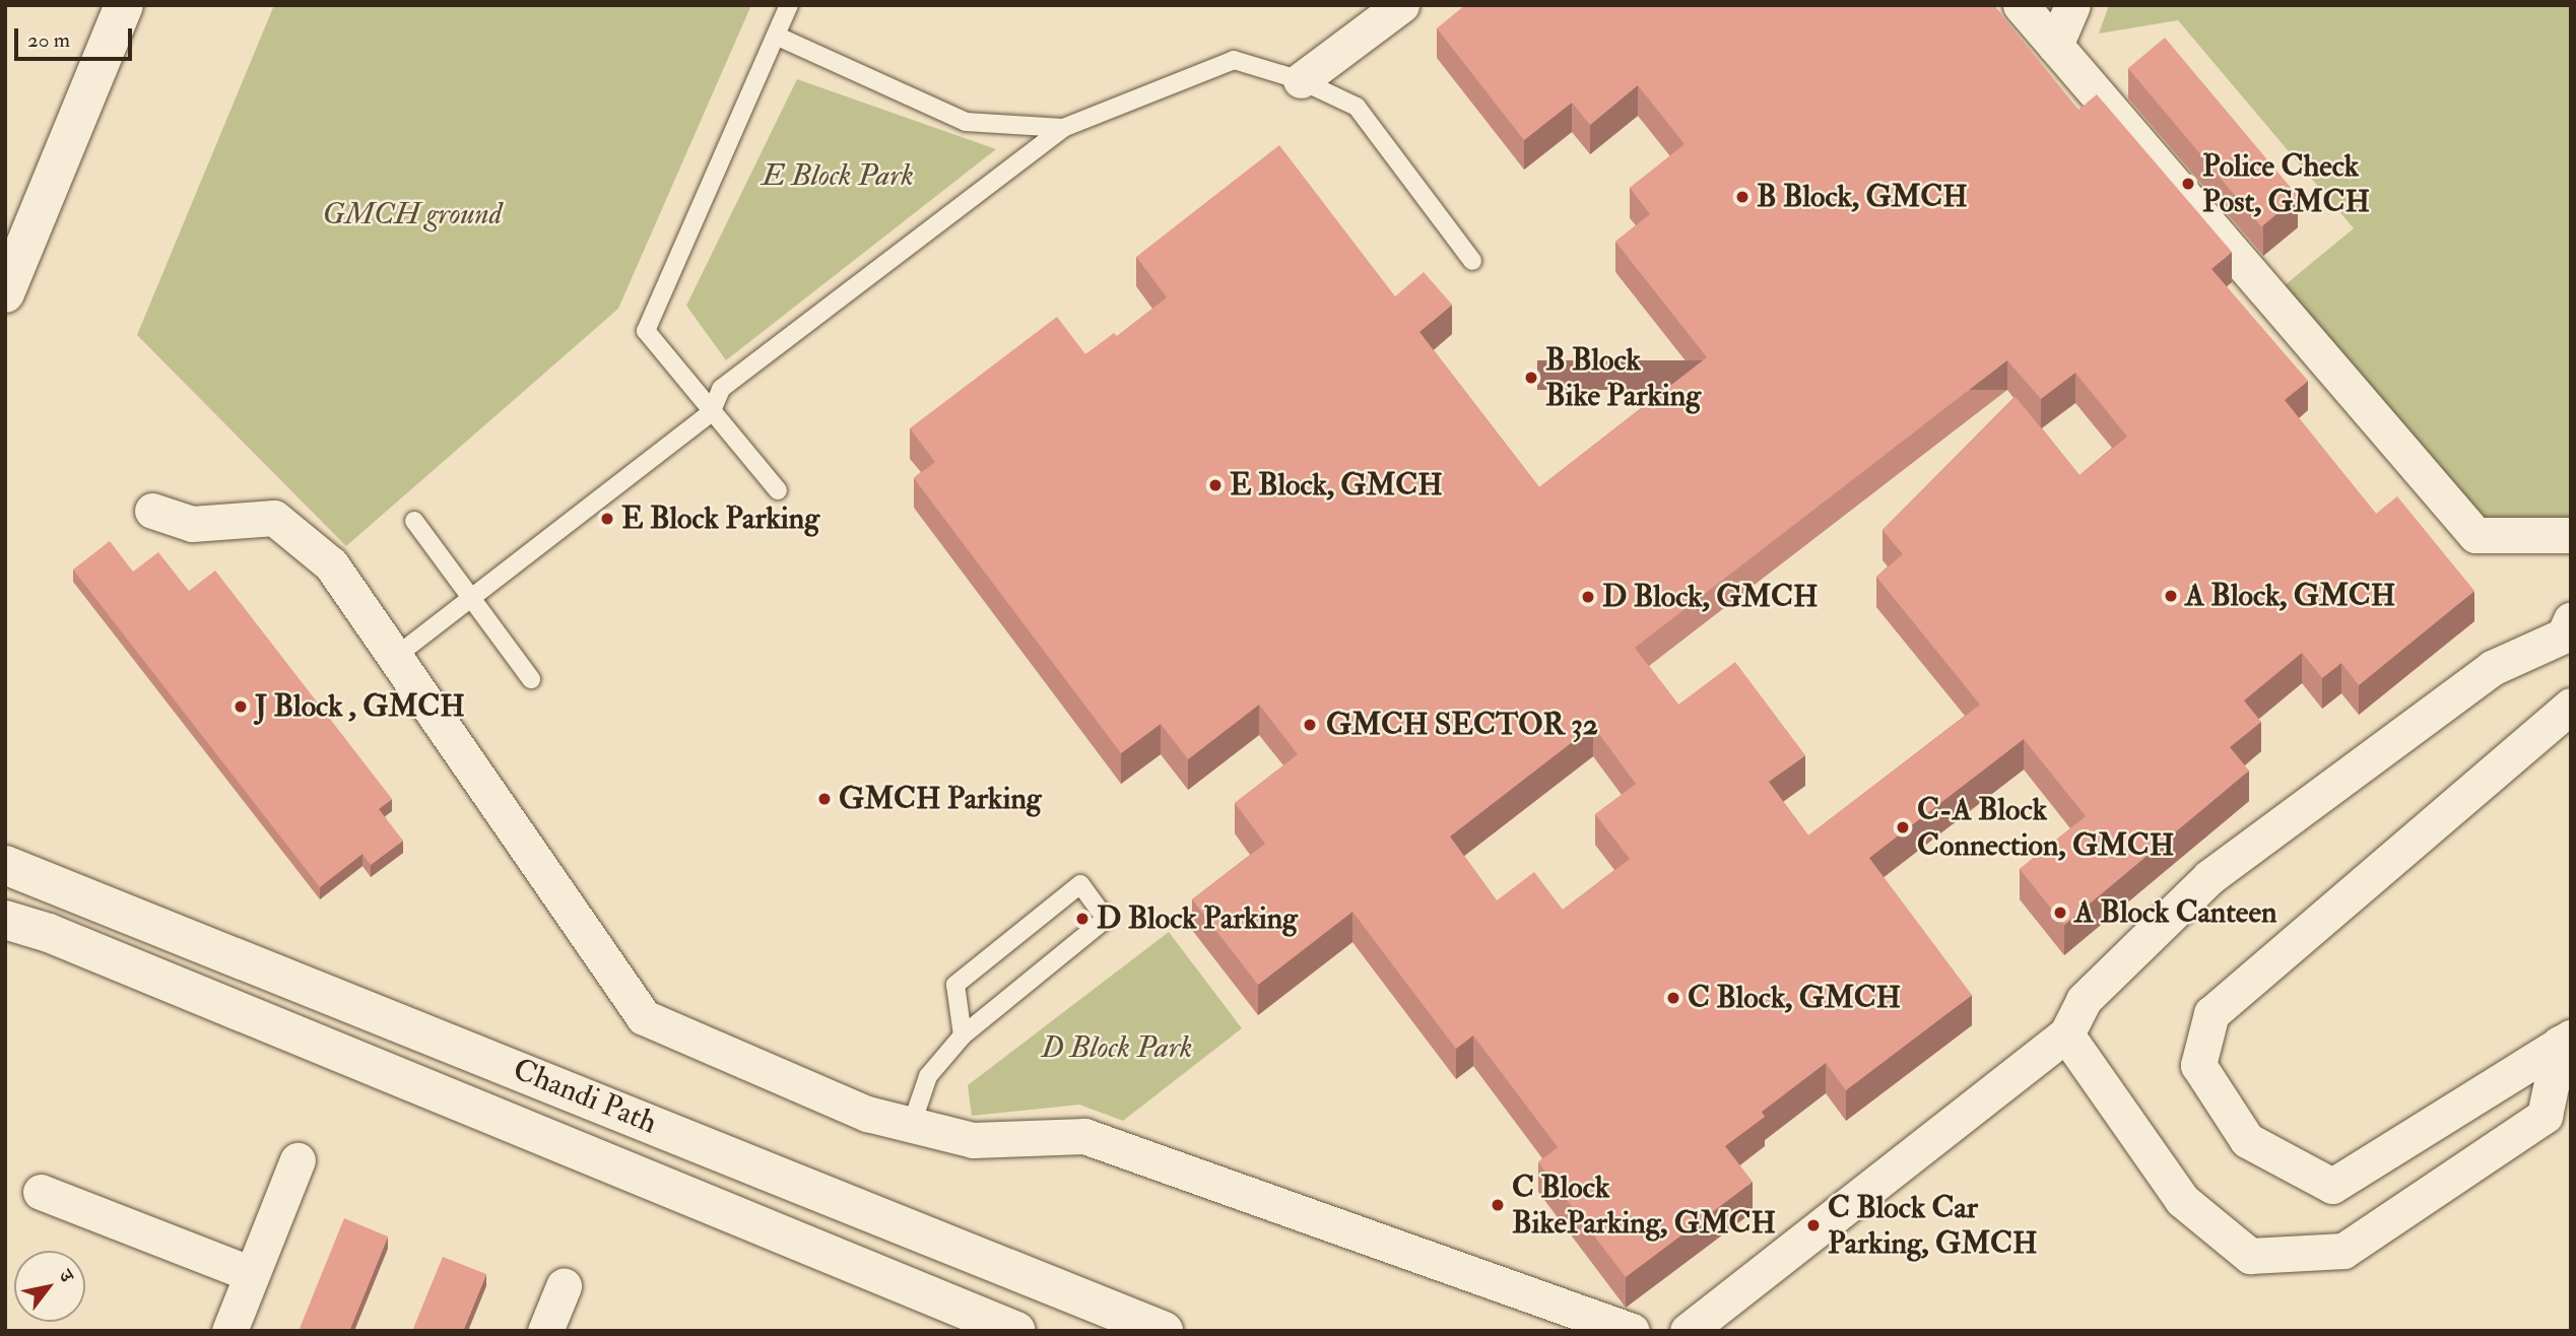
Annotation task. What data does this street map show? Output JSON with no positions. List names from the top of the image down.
{
  "streets": {
    "main road": ["Chandi Path"]
  },
  "parks": ["E Block Park", "GMCH ground", "D Block Park"],
  "places": [
    "Police Check Post, GMCH",
    "B Block, GMCH",
    "B Block Bike Parking",
    "E Block, GMCH",
    "E Block Parking",
    "A Block, GMCH",
    "D Block, GMCH",
    "J Block , GMCH",
    "GMCH SECTOR 32",
    "GMCH Parking",
    "C-A Block Connection, GMCH",
    "A Block Canteen",
    "D Block Parking",
    "C Block, GMCH",
    "C Block BikeParking, GMCH",
    "C Block Car Parking, GMCH"
  ],
  "scale_bar": "20 m",
  "north": "top right"
}
